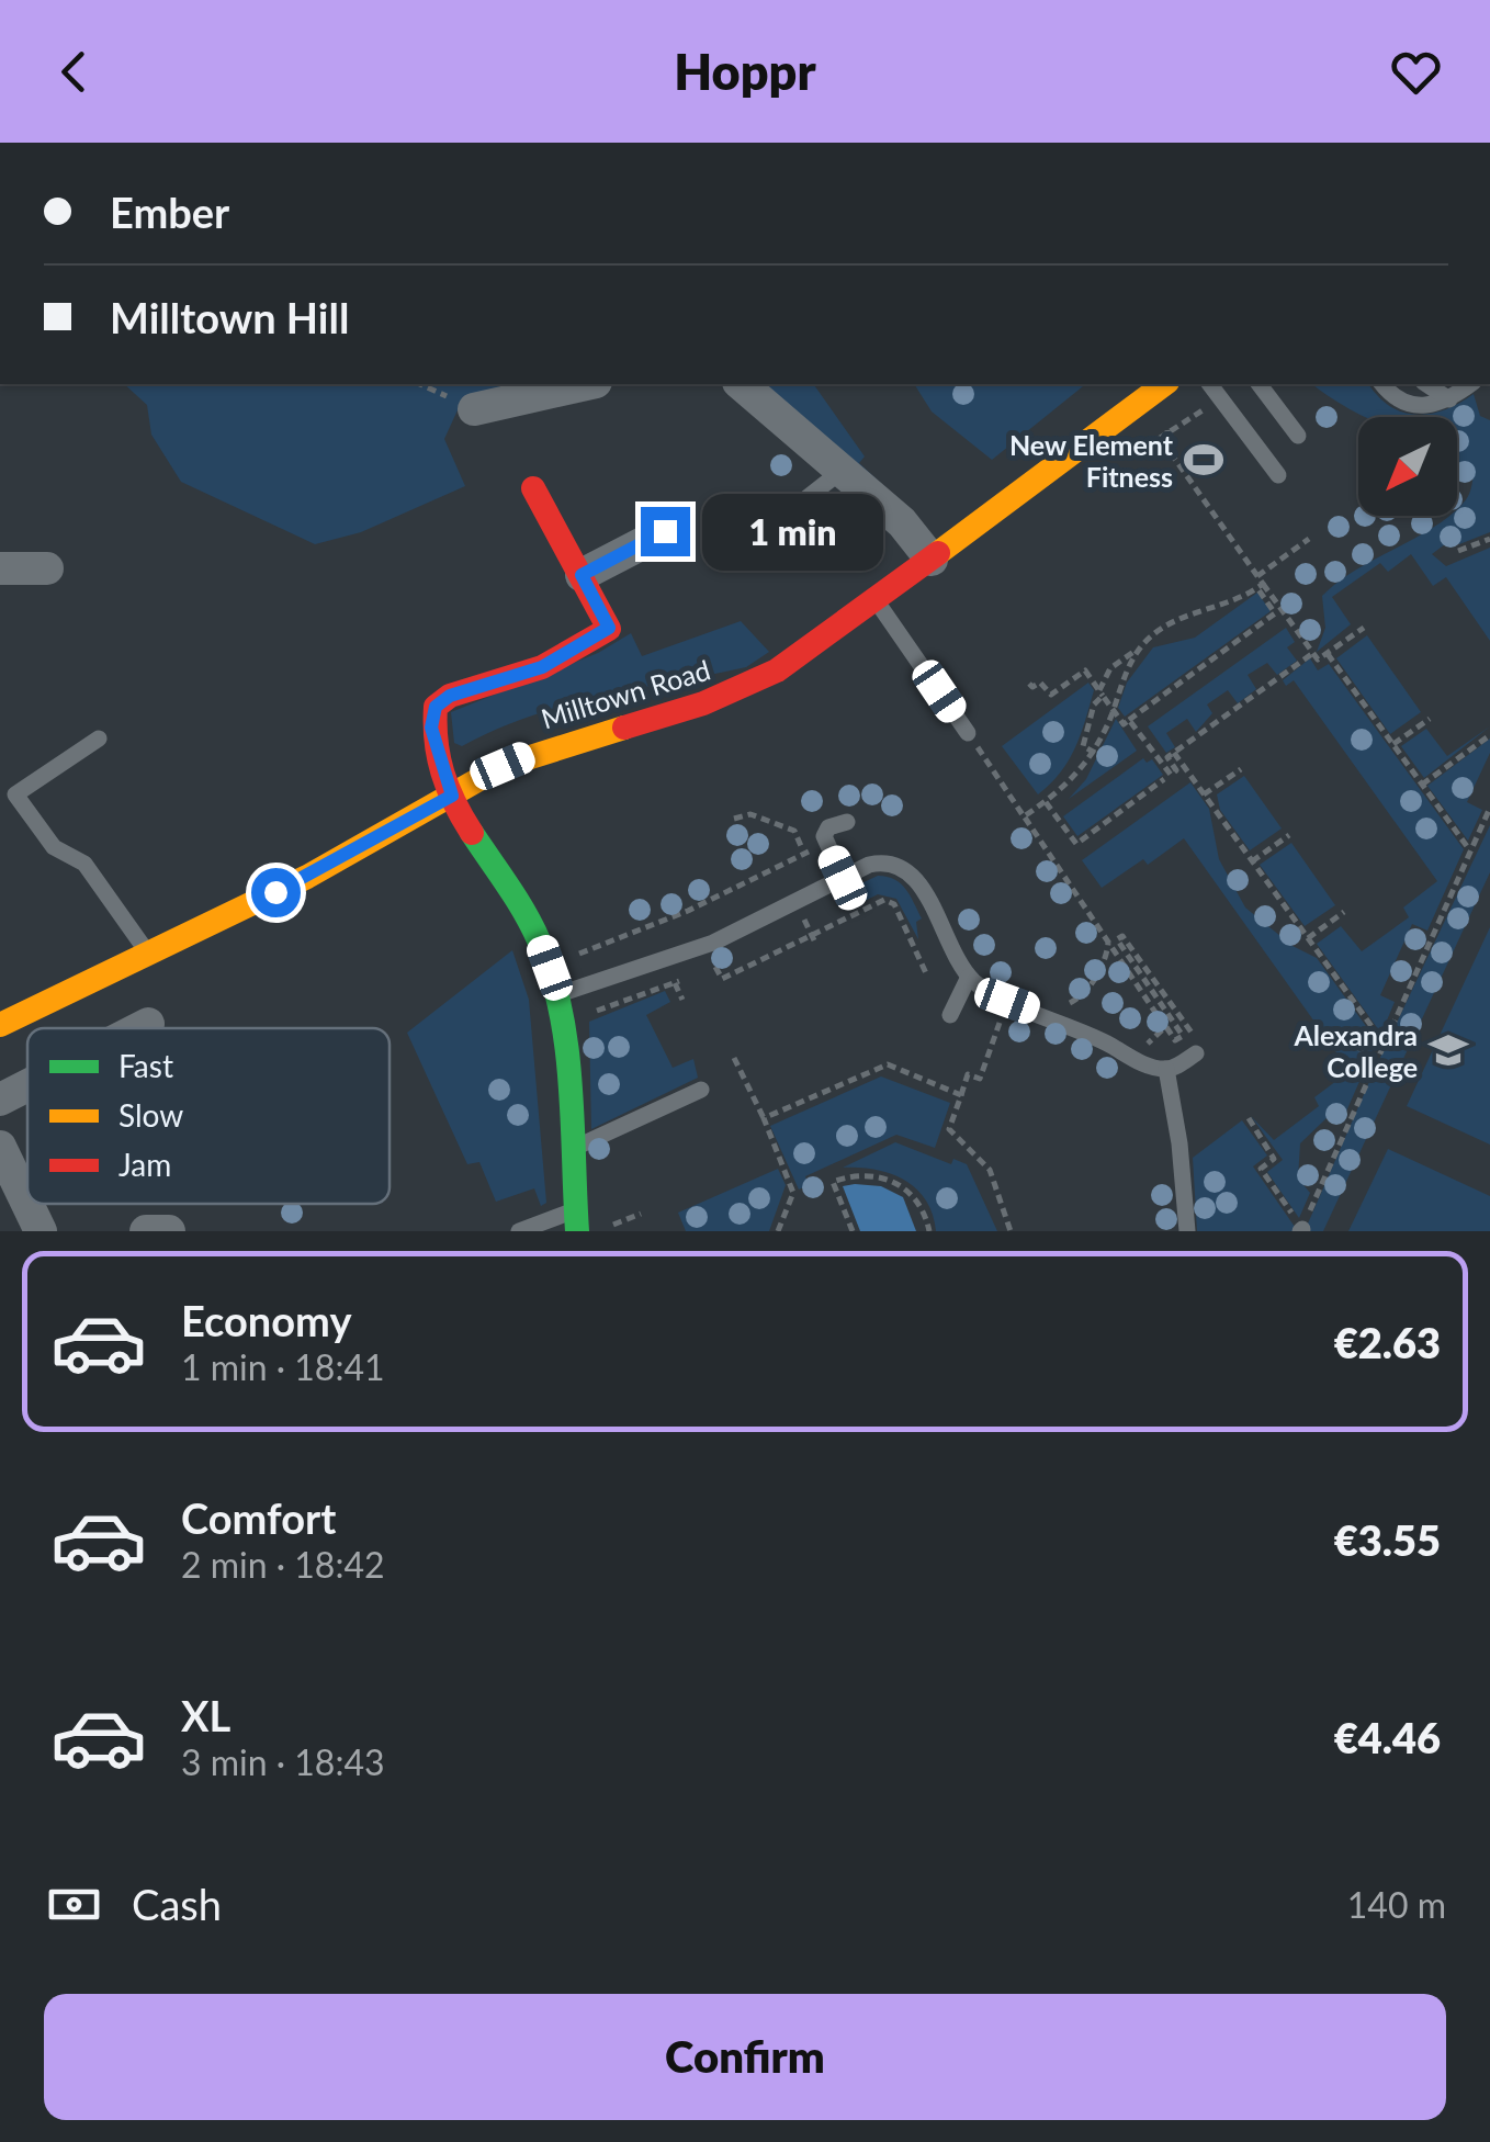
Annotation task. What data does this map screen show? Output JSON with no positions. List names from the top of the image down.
{
  "streets": {
    "main road": ["Milltown Road"]
  },
  "places": {
    "sports": ["New Element Fitness"],
    "school or university": ["Alexandra College"]
  },
  "legend": ["Fast", "Slow", "Jam"],
  "north": "bottom left",
  "page": {
    "header": "Hoppr",
    "banner": ["Ember", "Milltown Hill"],
    "bubble": "1 min",
    "list": [
      {
        "name": "Economy",
        "note": "1 min · 18:41",
        "value": "€2.63"
      },
      {
        "name": "Comfort",
        "note": "2 min · 18:42",
        "value": "€3.55"
      },
      {
        "name": "XL",
        "note": "3 min · 18:43",
        "value": "€4.46"
      }
    ],
    "pay": ["Cash", "140 m"],
    "buttons": "Confirm"
  }
}
